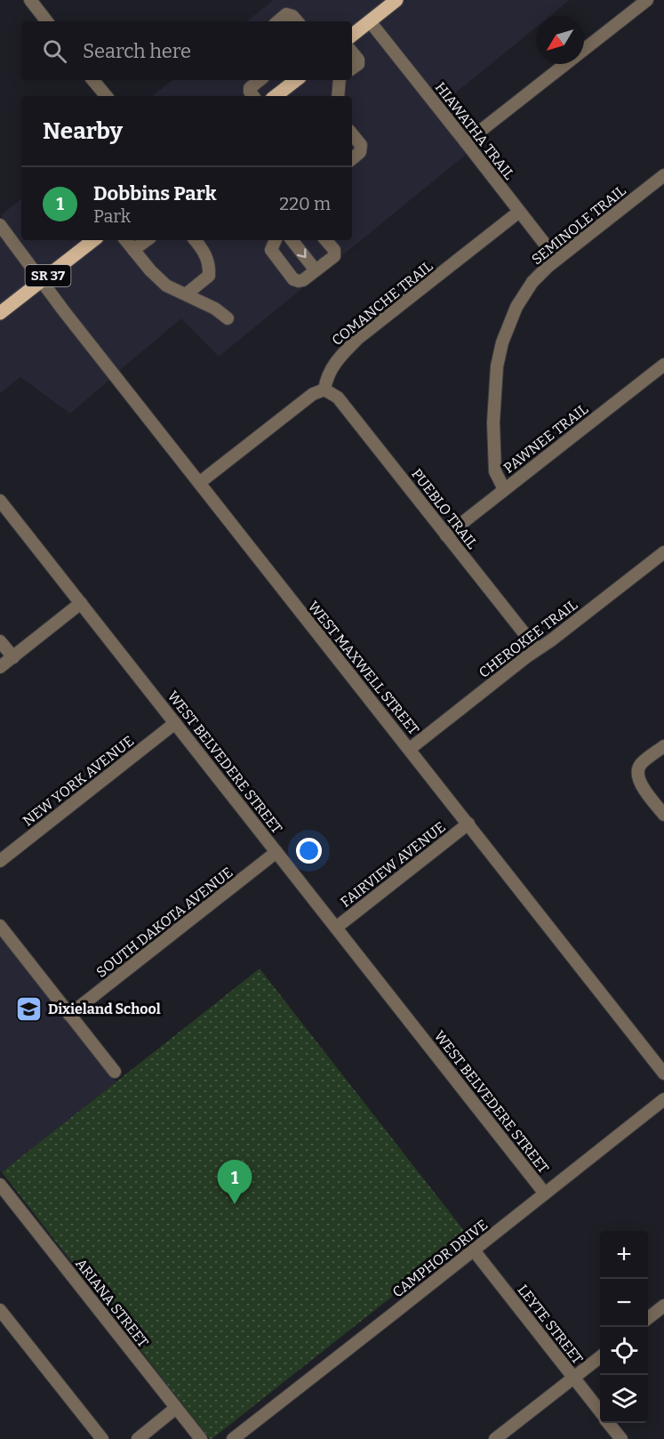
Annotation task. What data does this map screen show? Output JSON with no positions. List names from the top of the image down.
{
  "streets": {
    "main road": ["SR 37"],
    "street": [
      "HIAWATHA TRAIL",
      "SEMINOLE TRAIL",
      "COMANCHE TRAIL",
      "PAWNEE TRAIL",
      "PUEBLO TRAIL",
      "CHEROKEE TRAIL",
      "WEST MAXWELL STREET",
      "WEST BELVEDERE STREET",
      "NEW YORK AVENUE",
      "FAIRVIEW AVENUE",
      "SOUTH DAKOTA AVENUE",
      "CAMPHOR DRIVE",
      "ARIANA STREET",
      "LEYTE STREET"
    ]
  },
  "crossings": [
    ["HIAWATHA TRAIL", "SEMINOLE TRAIL"],
    ["HIAWATHA TRAIL", "COMANCHE TRAIL"],
    ["SEMINOLE TRAIL", "PAWNEE TRAIL"],
    ["SR 37", "WEST MAXWELL STREET"],
    ["COMANCHE TRAIL", "PUEBLO TRAIL"],
    ["PAWNEE TRAIL", "PUEBLO TRAIL"],
    ["PUEBLO TRAIL", "CHEROKEE TRAIL"],
    ["CHEROKEE TRAIL", "WEST MAXWELL STREET"],
    ["WEST MAXWELL STREET", "FAIRVIEW AVENUE"],
    ["WEST BELVEDERE STREET", "NEW YORK AVENUE"],
    ["WEST BELVEDERE STREET", "FAIRVIEW AVENUE"],
    ["WEST BELVEDERE STREET", "SOUTH DAKOTA AVENUE"],
    ["WEST BELVEDERE STREET", "CAMPHOR DRIVE"],
    ["CAMPHOR DRIVE", "LEYTE STREET"]
  ],
  "places": {
    "school or university": ["Dixieland School"]
  },
  "north": "bottom left",
  "page": {
    "search": "Search here",
    "heading": "Nearby",
    "list": [
      {
        "mark": "1",
        "name": "Dobbins Park",
        "note": "Park",
        "value": "220 m"
      }
    ],
    "pins": "1",
    "map_buttons": ["+", "−"]
  }
}
